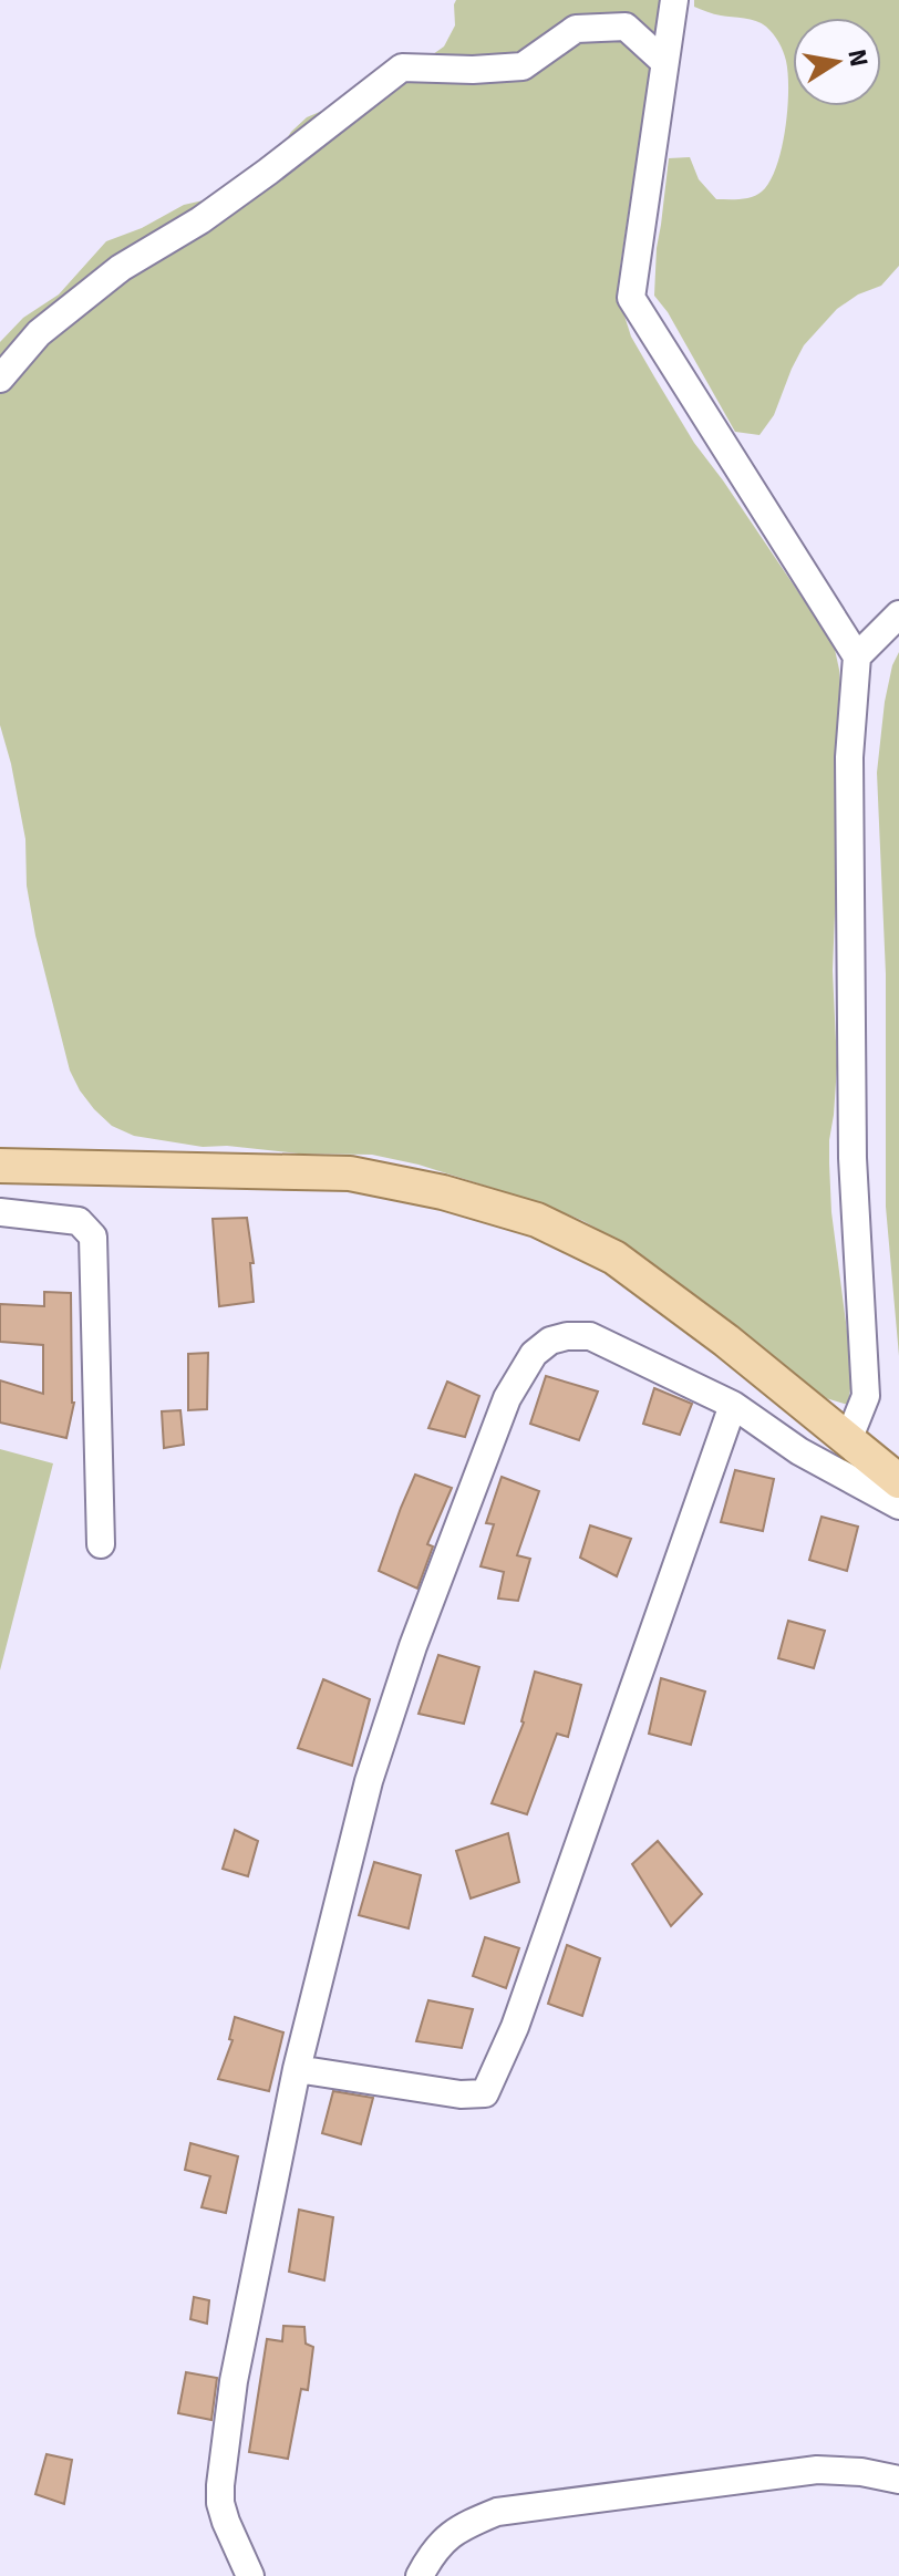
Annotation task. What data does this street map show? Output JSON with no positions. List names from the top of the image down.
{
  "north": "right"
}
